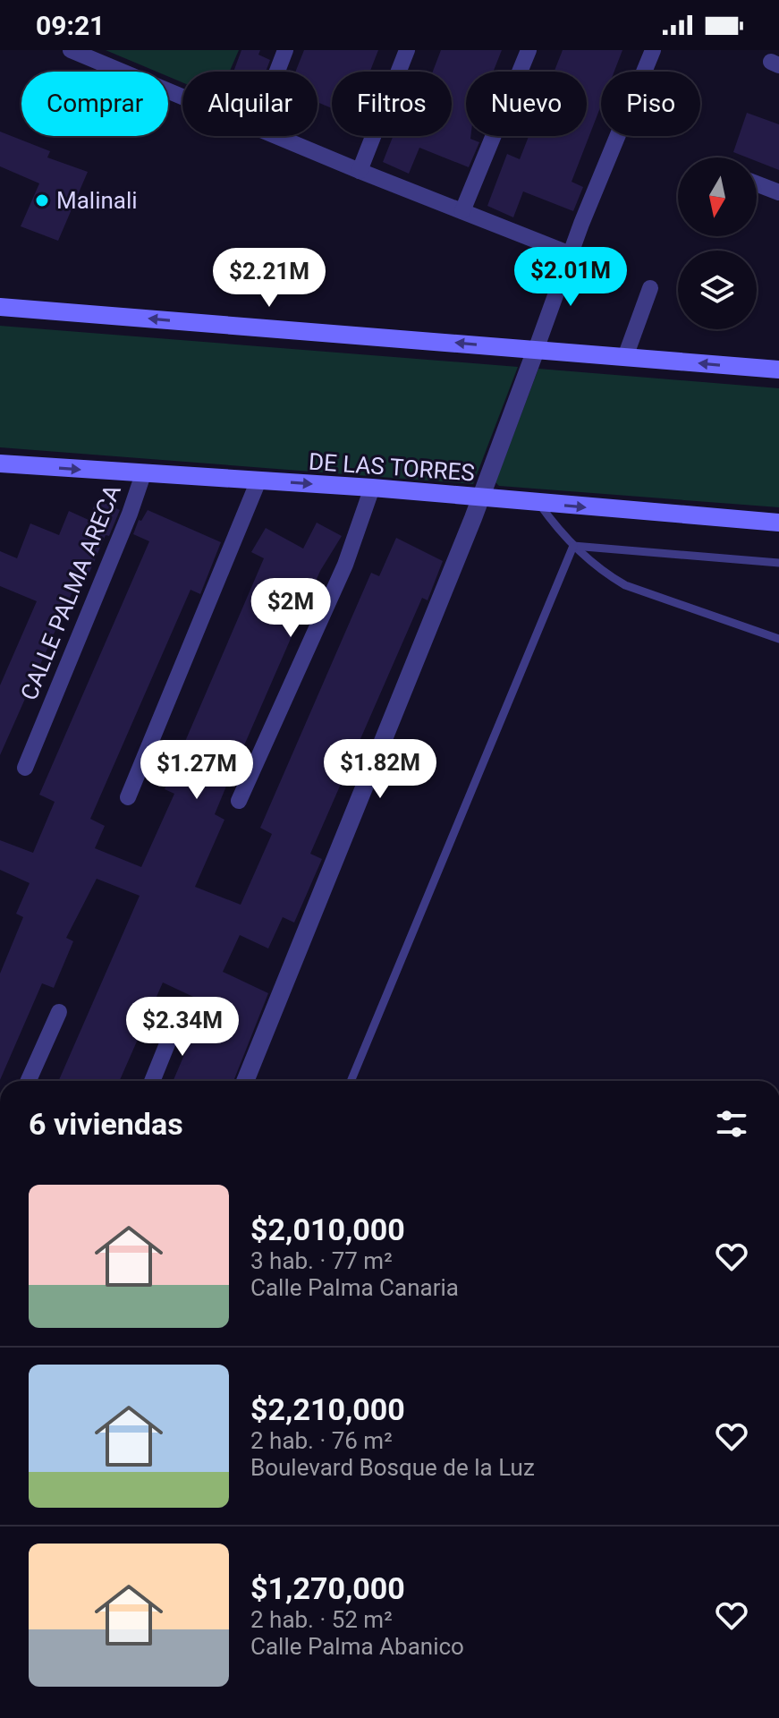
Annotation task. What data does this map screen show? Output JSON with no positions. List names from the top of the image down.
{
  "streets": {
    "main road": ["DE LAS TORRES"],
    "street": ["CALLE PALMA ARECA"]
  },
  "crossings": [
    ["DE LAS TORRES", "CALLE PALMA ARECA"]
  ],
  "places": ["Malinali"],
  "north": "bottom",
  "page": {
    "status": "09:21",
    "chip": [
      "Comprar",
      "Alquilar",
      "Filtros",
      "Nuevo",
      "Piso"
    ],
    "price": [
      "$2.01M",
      "$2.21M",
      "$2M",
      "$1.82M",
      "$1.27M",
      "$2.34M"
    ],
    "heading": "6 viviendas",
    "list": [
      {
        "name": "$2,010,000",
        "note": "3 hab. · 77 m² · Calle Palma Canaria"
      },
      {
        "name": "$2,210,000",
        "note": "2 hab. · 76 m² · Boulevard Bosque de la Luz"
      },
      {
        "name": "$1,270,000",
        "note": "2 hab. · 52 m² · Calle Palma Abanico"
      }
    ]
  }
}
